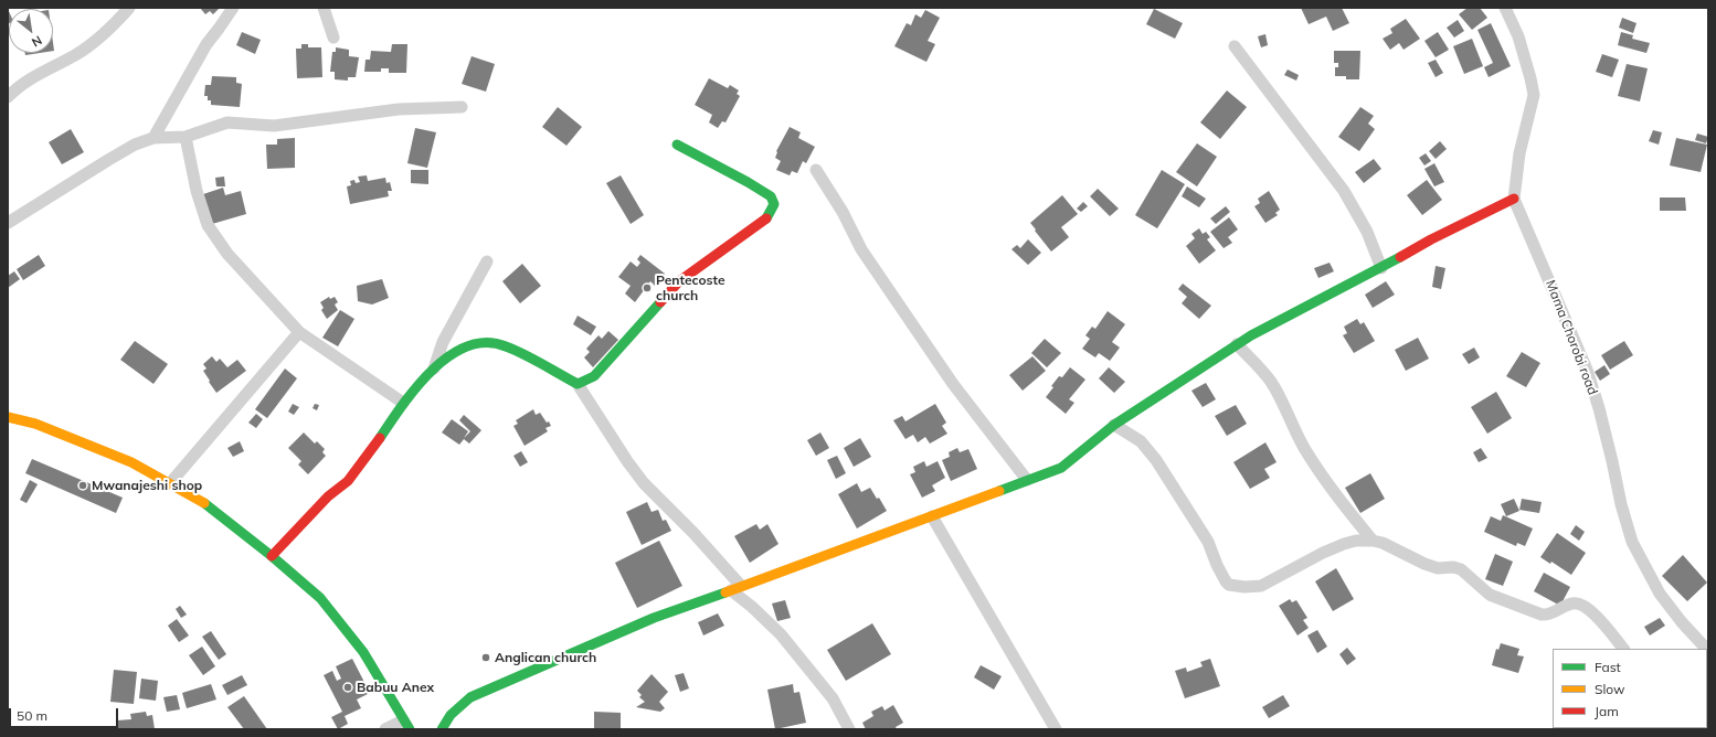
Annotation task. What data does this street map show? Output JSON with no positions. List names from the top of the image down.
{
  "streets": {
    "street": ["Mama Chorobi road"]
  },
  "places": [
    "Pentecoste church",
    "Mwanajeshi shop",
    "Anglican church",
    "Babuu Anex"
  ],
  "legend": ["Fast", "Slow", "Jam"],
  "scale_bar": "50 m",
  "north": "bottom right"
}
